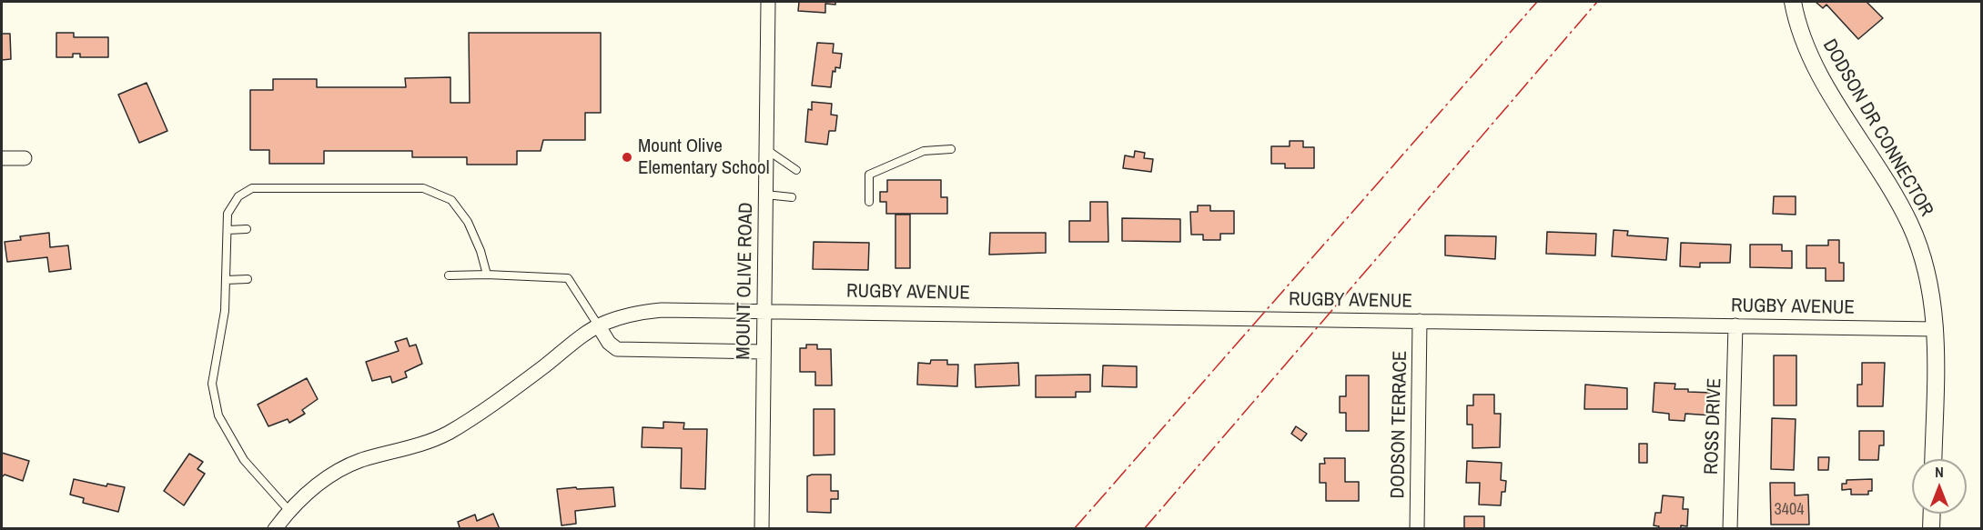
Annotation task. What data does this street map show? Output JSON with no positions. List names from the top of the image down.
{
  "streets": {
    "street": [
      "DODSON DR CONNECTOR",
      "MOUNT OLIVE ROAD",
      "RUGBY AVENUE",
      "DODSON TERRACE",
      "ROSS DRIVE"
    ]
  },
  "crossings": [
    ["DODSON DR CONNECTOR", "RUGBY AVENUE"],
    ["MOUNT OLIVE ROAD", "RUGBY AVENUE"],
    ["RUGBY AVENUE", "DODSON TERRACE"],
    ["RUGBY AVENUE", "ROSS DRIVE"]
  ],
  "places": ["Mount Olive Elementary School"],
  "house_numbers": ["3404"],
  "north": "top"
}
